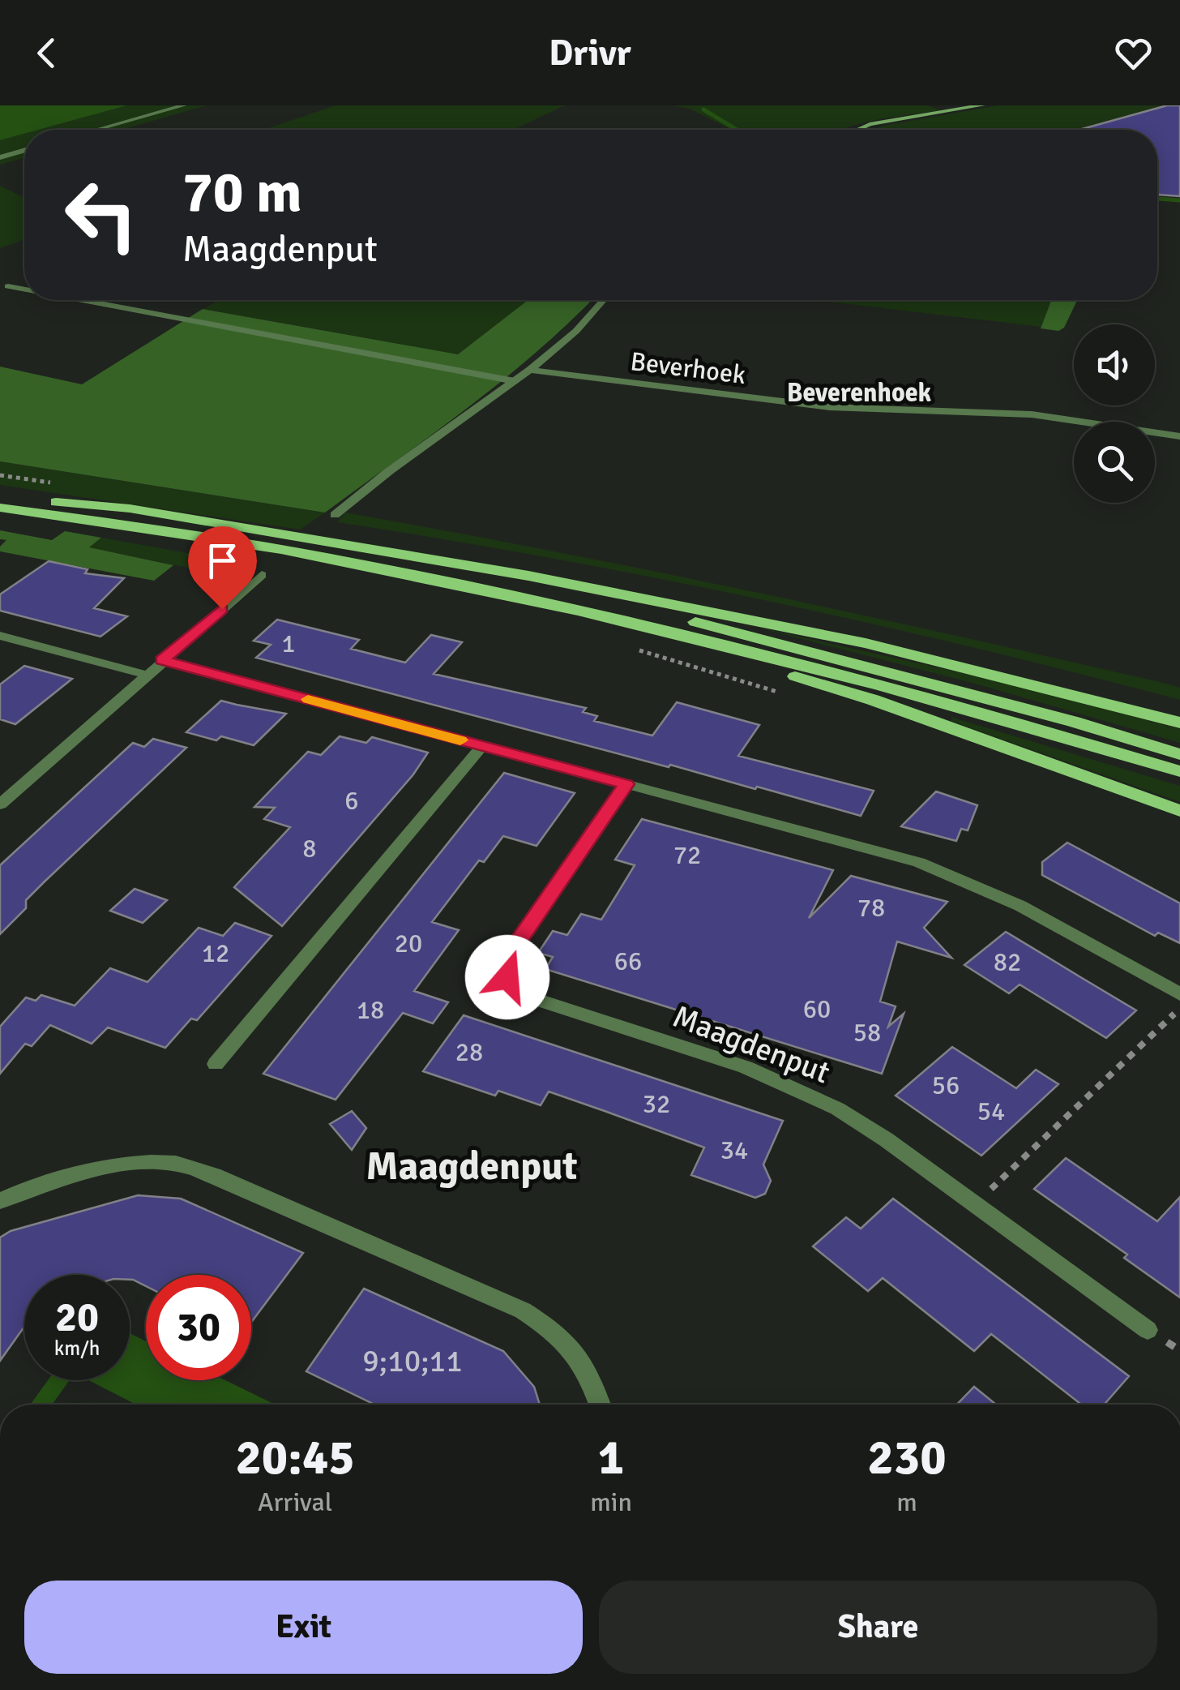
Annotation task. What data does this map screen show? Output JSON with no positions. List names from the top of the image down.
{
  "streets": {
    "street": ["Beverhoek", "Maagdenput"]
  },
  "districts": ["Beverenhoek", "Maagdenput"],
  "house_numbers": [
    "1",
    "6",
    "8",
    "72",
    "78",
    "20",
    "12",
    "66",
    "82",
    "60",
    "18",
    "58",
    "28",
    "56",
    "32",
    "54",
    "34",
    "9;10;11"
  ],
  "page": {
    "header": "Drivr",
    "turn": ["70 m", "Maagdenput"],
    "speed": "20 km/h",
    "limit": "30",
    "eta": [
      "20:45",
      "Arrival",
      "1",
      "min",
      "230",
      "m"
    ],
    "buttons": ["Exit", "Share"]
  }
}
